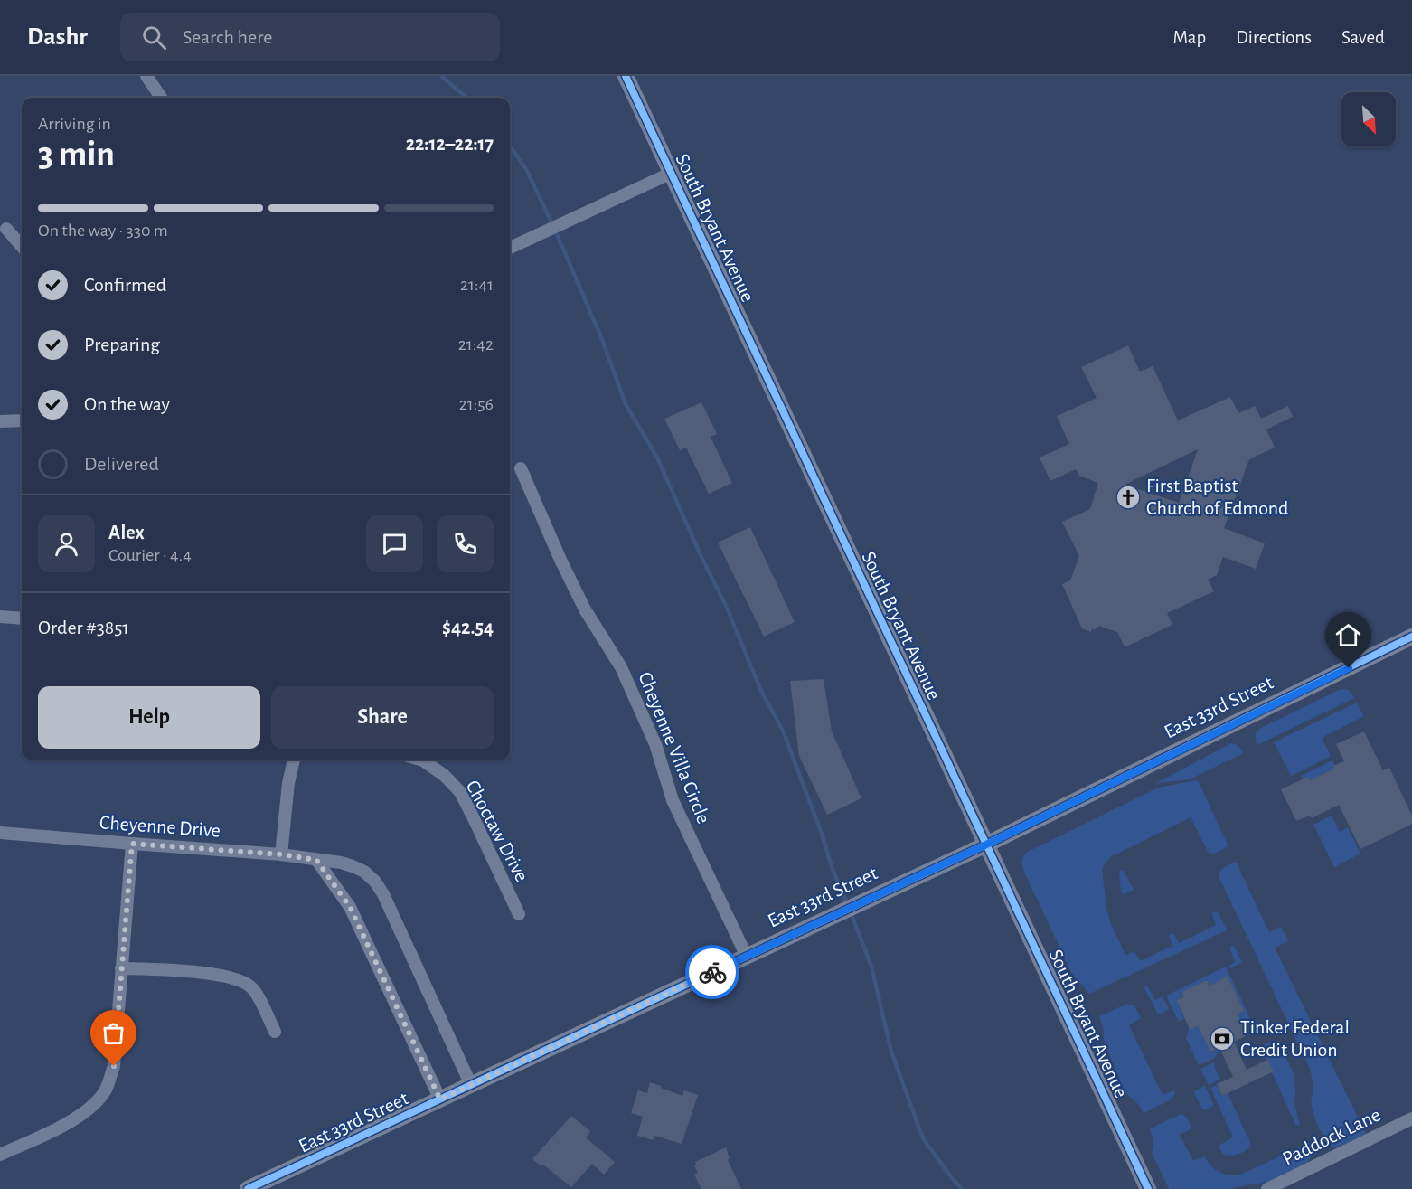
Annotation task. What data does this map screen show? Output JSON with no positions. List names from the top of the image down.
{
  "streets": {
    "street": [
      "South Bryant Avenue",
      "East 33rd Street",
      "Cheyenne Villa Circle",
      "Cheyenne Drive",
      "Choctaw Drive",
      "Paddock Lane"
    ]
  },
  "crossings": [
    ["South Bryant Avenue", "East 33rd Street"],
    ["East 33rd Street", "Cheyenne Villa Circle"],
    ["East 33rd Street", "Cheyenne Drive"]
  ],
  "places": {
    "church": ["First Baptist Church of Edmond"],
    "bank": ["Tinker Federal Credit Union"]
  },
  "north": "bottom right",
  "page": {
    "header": "Dashr",
    "search": "Search here",
    "nav": ["Map", "Directions", "Saved"],
    "heading": ["3 min", "Arriving in", "22:12–22:17"],
    "panel": [
      "Alex",
      "Courier · 4.4",
      "Order #3851",
      "$42.54"
    ],
    "bar": "On the way · 330 m",
    "list": [
      ["Confirmed", "21:41"],
      ["Preparing", "21:42"],
      ["On the way", "21:56"],
      "Delivered"
    ],
    "buttons": ["Help", "Share"]
  }
}
